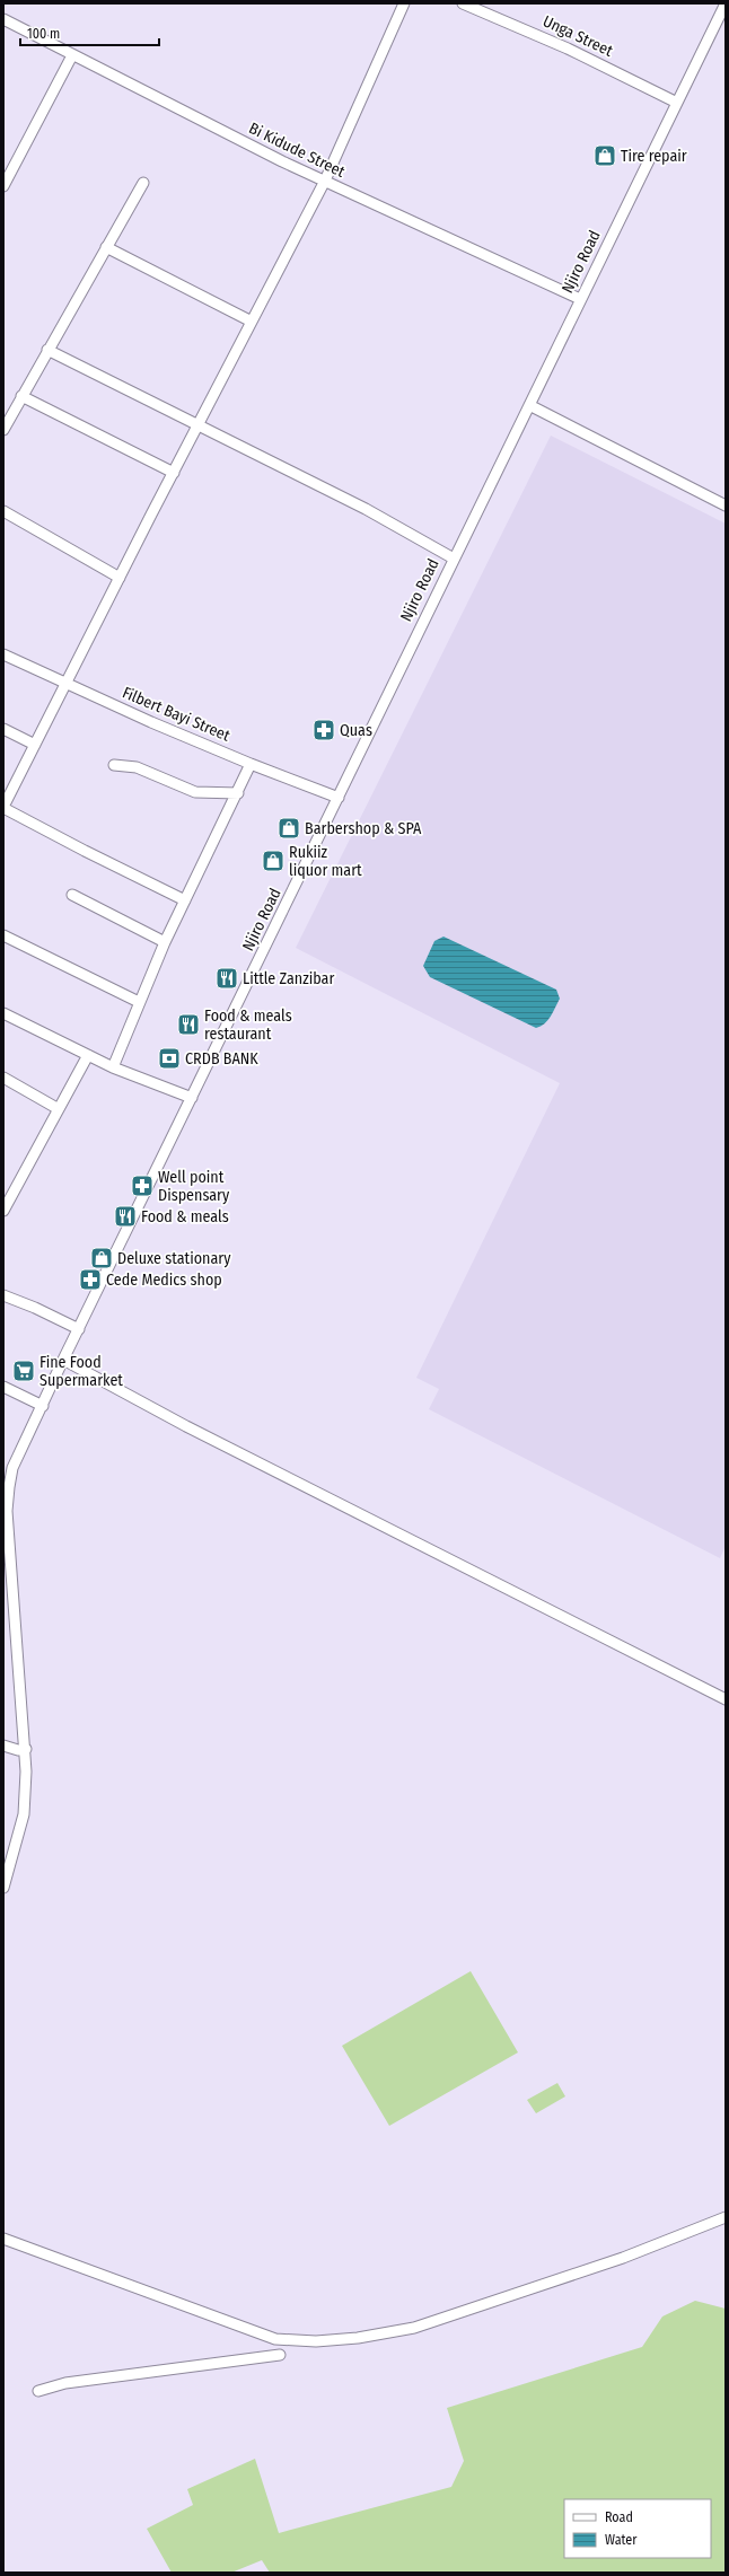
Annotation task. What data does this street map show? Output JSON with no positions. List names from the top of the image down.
{
  "streets": {
    "street": [
      "Unga Street",
      "Bi Kidude Street",
      "Njiro Road",
      "Filbert Bayi Street"
    ]
  },
  "crossings": [
    ["Unga Street", "Njiro Road"],
    ["Bi Kidude Street", "Njiro Road"],
    ["Njiro Road", "Filbert Bayi Street"]
  ],
  "places": {
    "shop": [
      "Tire repair",
      "Barbershop & SPA",
      "Rukiiz liquor mart",
      "Deluxe stationary"
    ],
    "pharmacy": ["Quas", "Well point Dispensary", "Cede Medics shop"],
    "restaurant": ["Little Zanzibar", "Food & meals restaurant", "Food & meals"],
    "bank": ["CRDB BANK"],
    "supermarket": ["Fine Food Supermarket"]
  },
  "legend": ["Road", "Water"],
  "scale_bar": "100 m"
}
